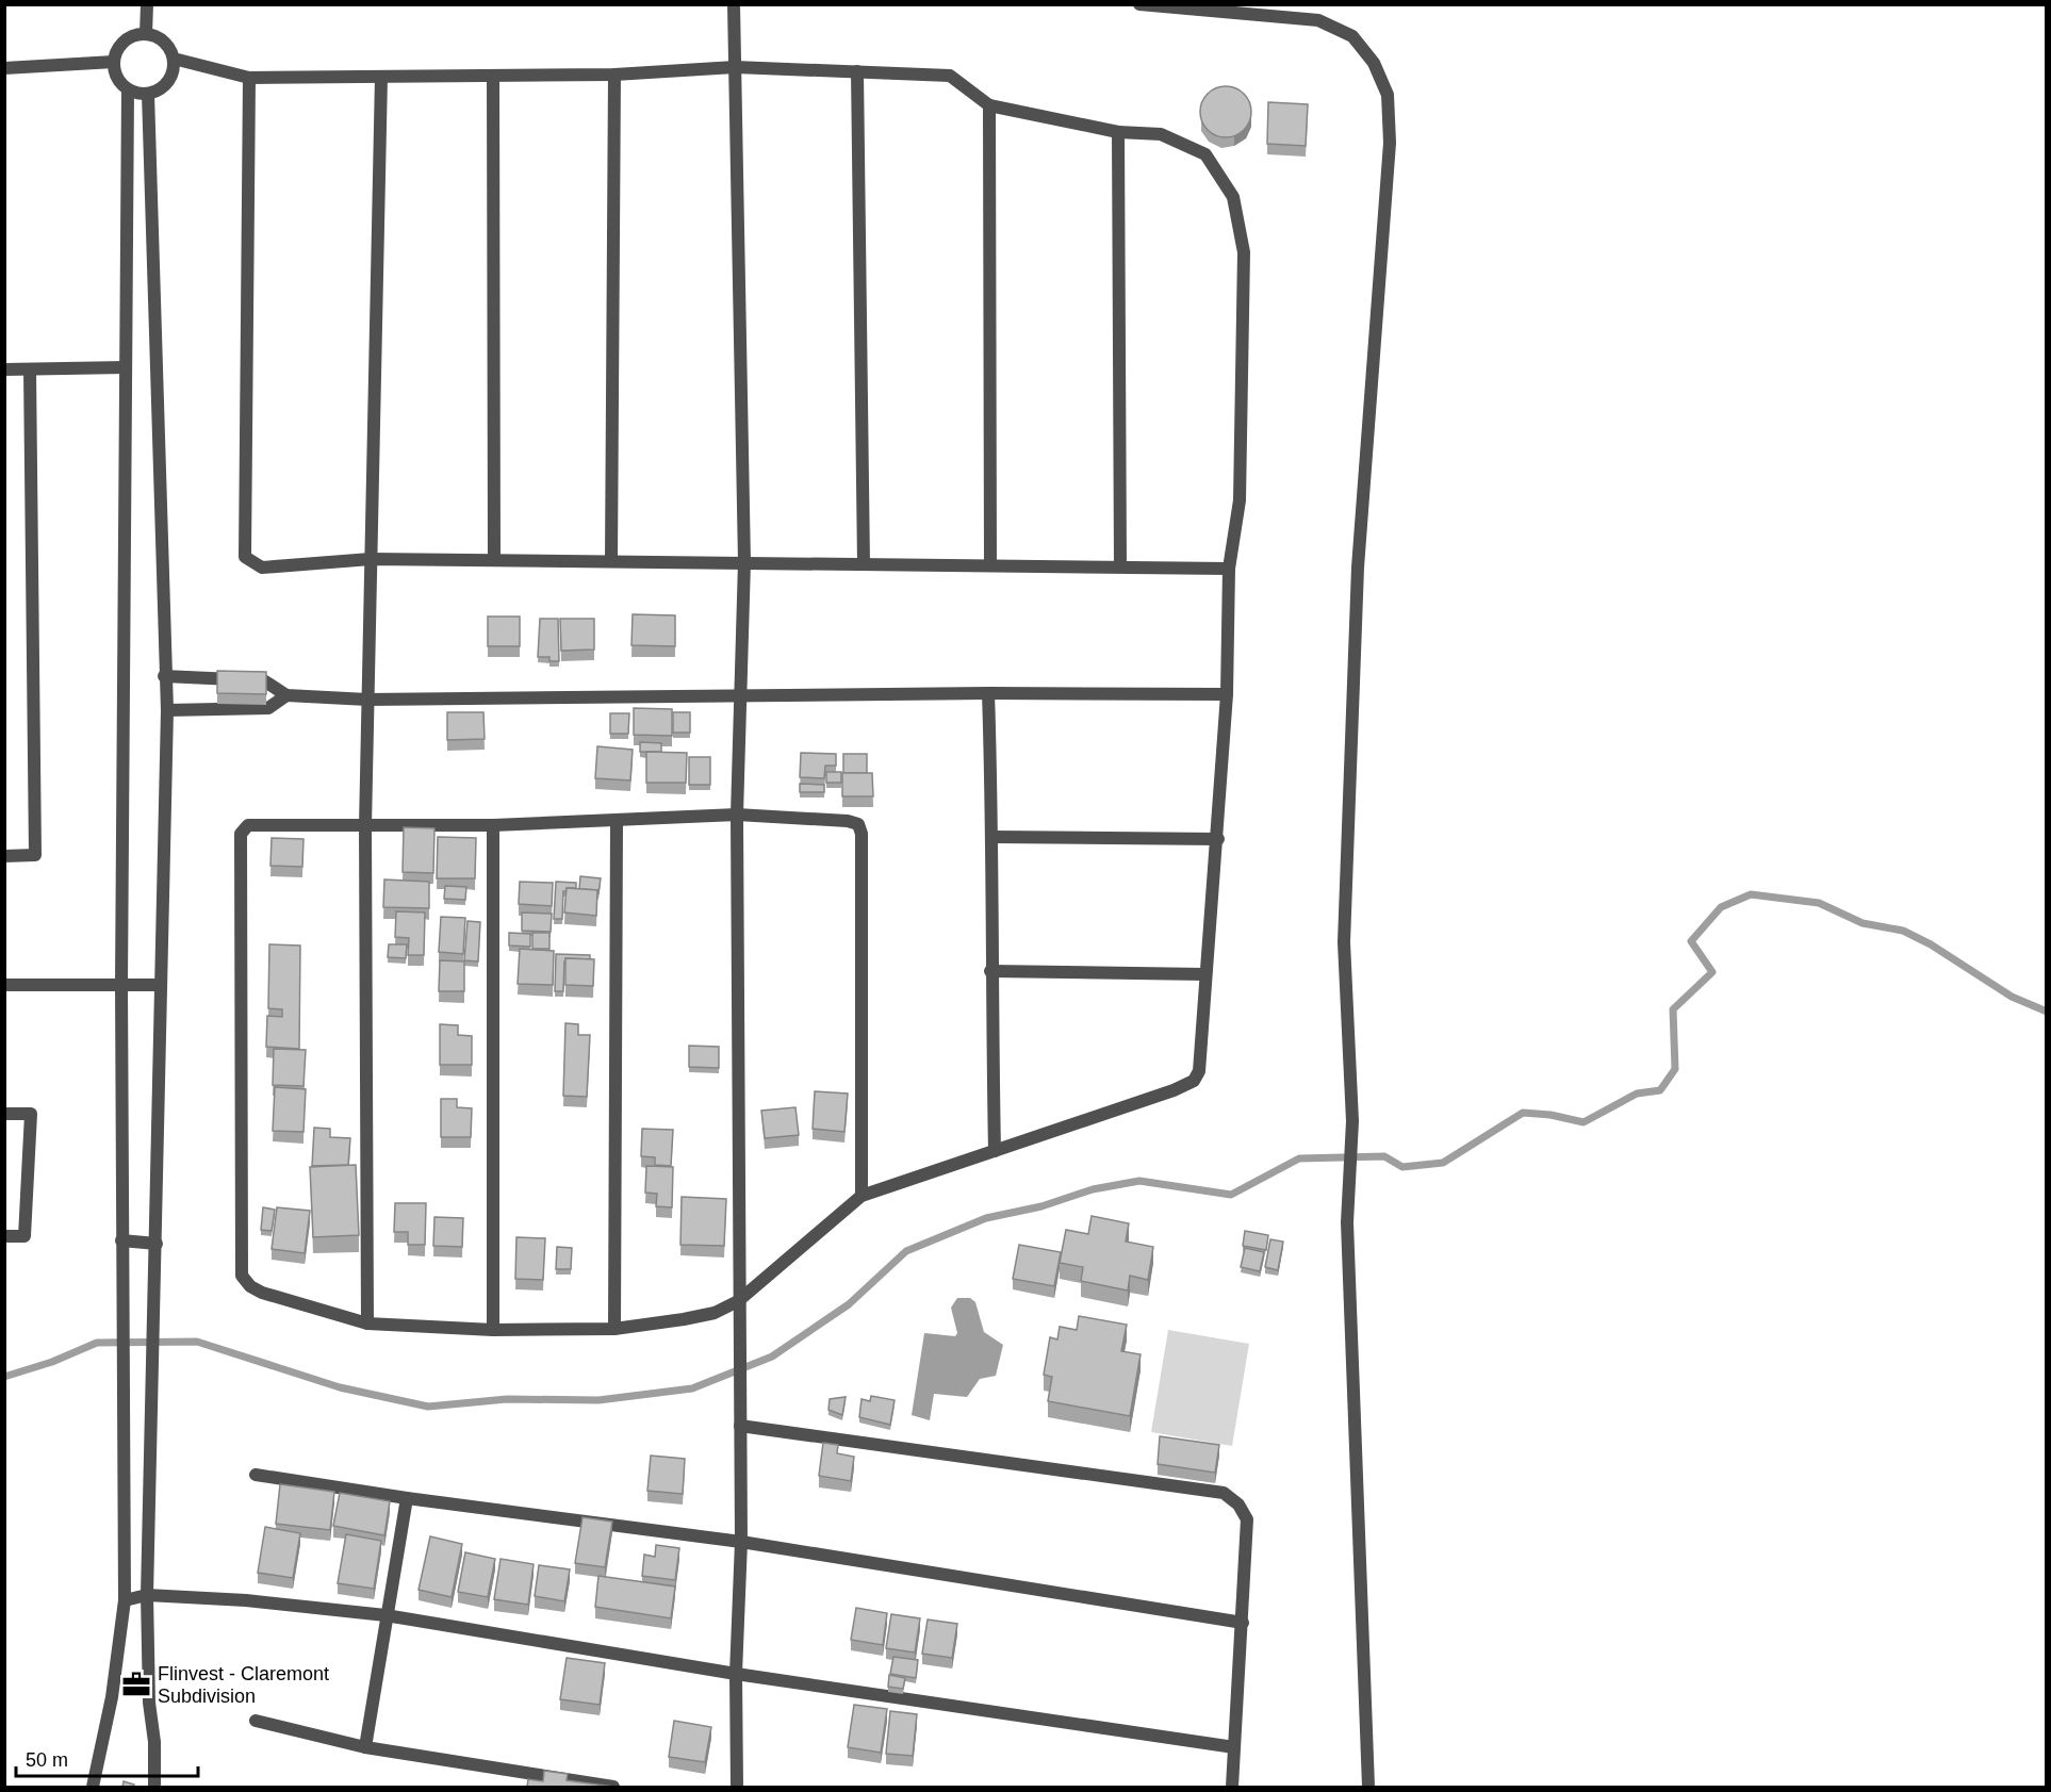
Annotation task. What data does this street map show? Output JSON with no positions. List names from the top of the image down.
{
  "places": {
    "office": ["Flinvest - Claremont Subdivision"]
  },
  "scale_bar": "50 m"
}
